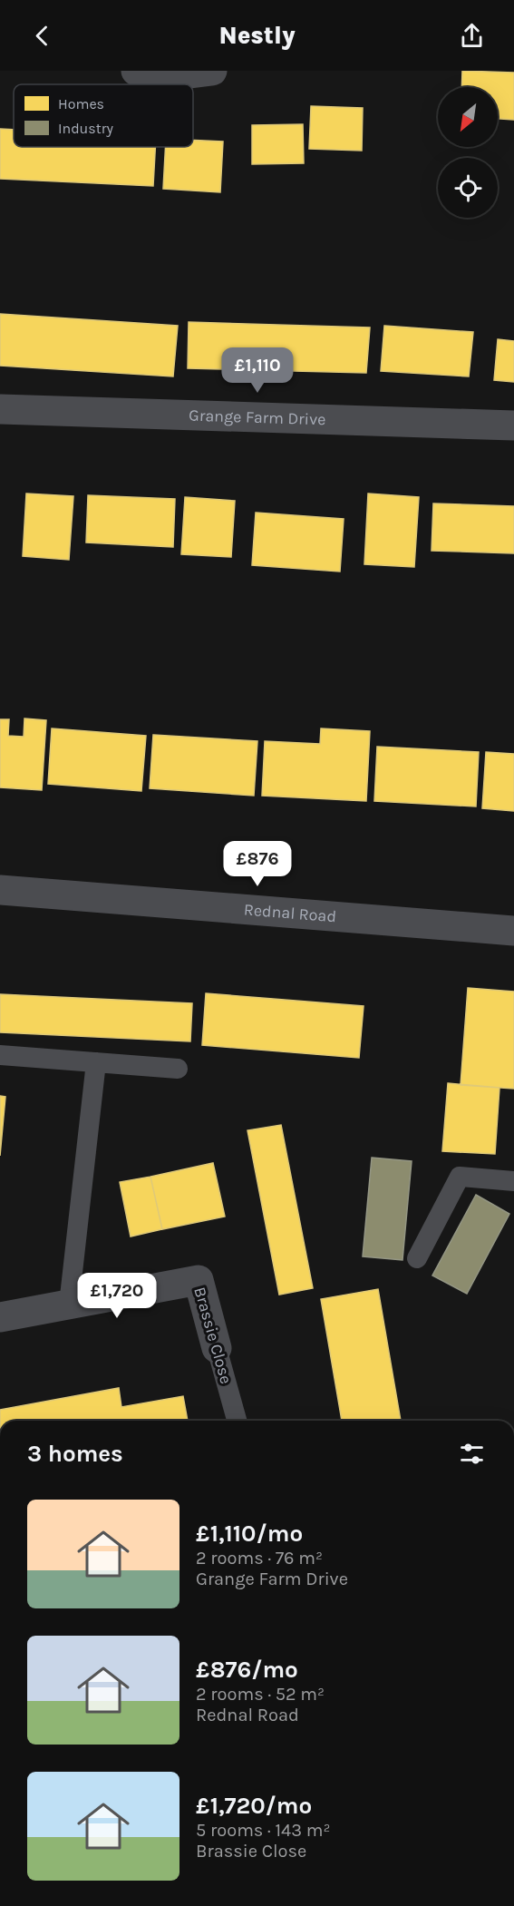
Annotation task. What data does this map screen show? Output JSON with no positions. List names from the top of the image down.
{
  "streets": {
    "street": ["Grange Farm Drive", "Rednal Road", "Brassie Close"]
  },
  "legend": ["Homes", "Industry"],
  "north": "bottom left",
  "page": {
    "header": "Nestly",
    "price": ["£1,110", "£876", "£1,720"],
    "heading": "3 homes",
    "list": [
      {
        "name": "£1,110/mo",
        "note": "2 rooms · 76 m² · Grange Farm Drive"
      },
      {
        "name": "£876/mo",
        "note": "2 rooms · 52 m² · Rednal Road"
      },
      {
        "name": "£1,720/mo",
        "note": "5 rooms · 143 m² · Brassie Close"
      }
    ]
  }
}
